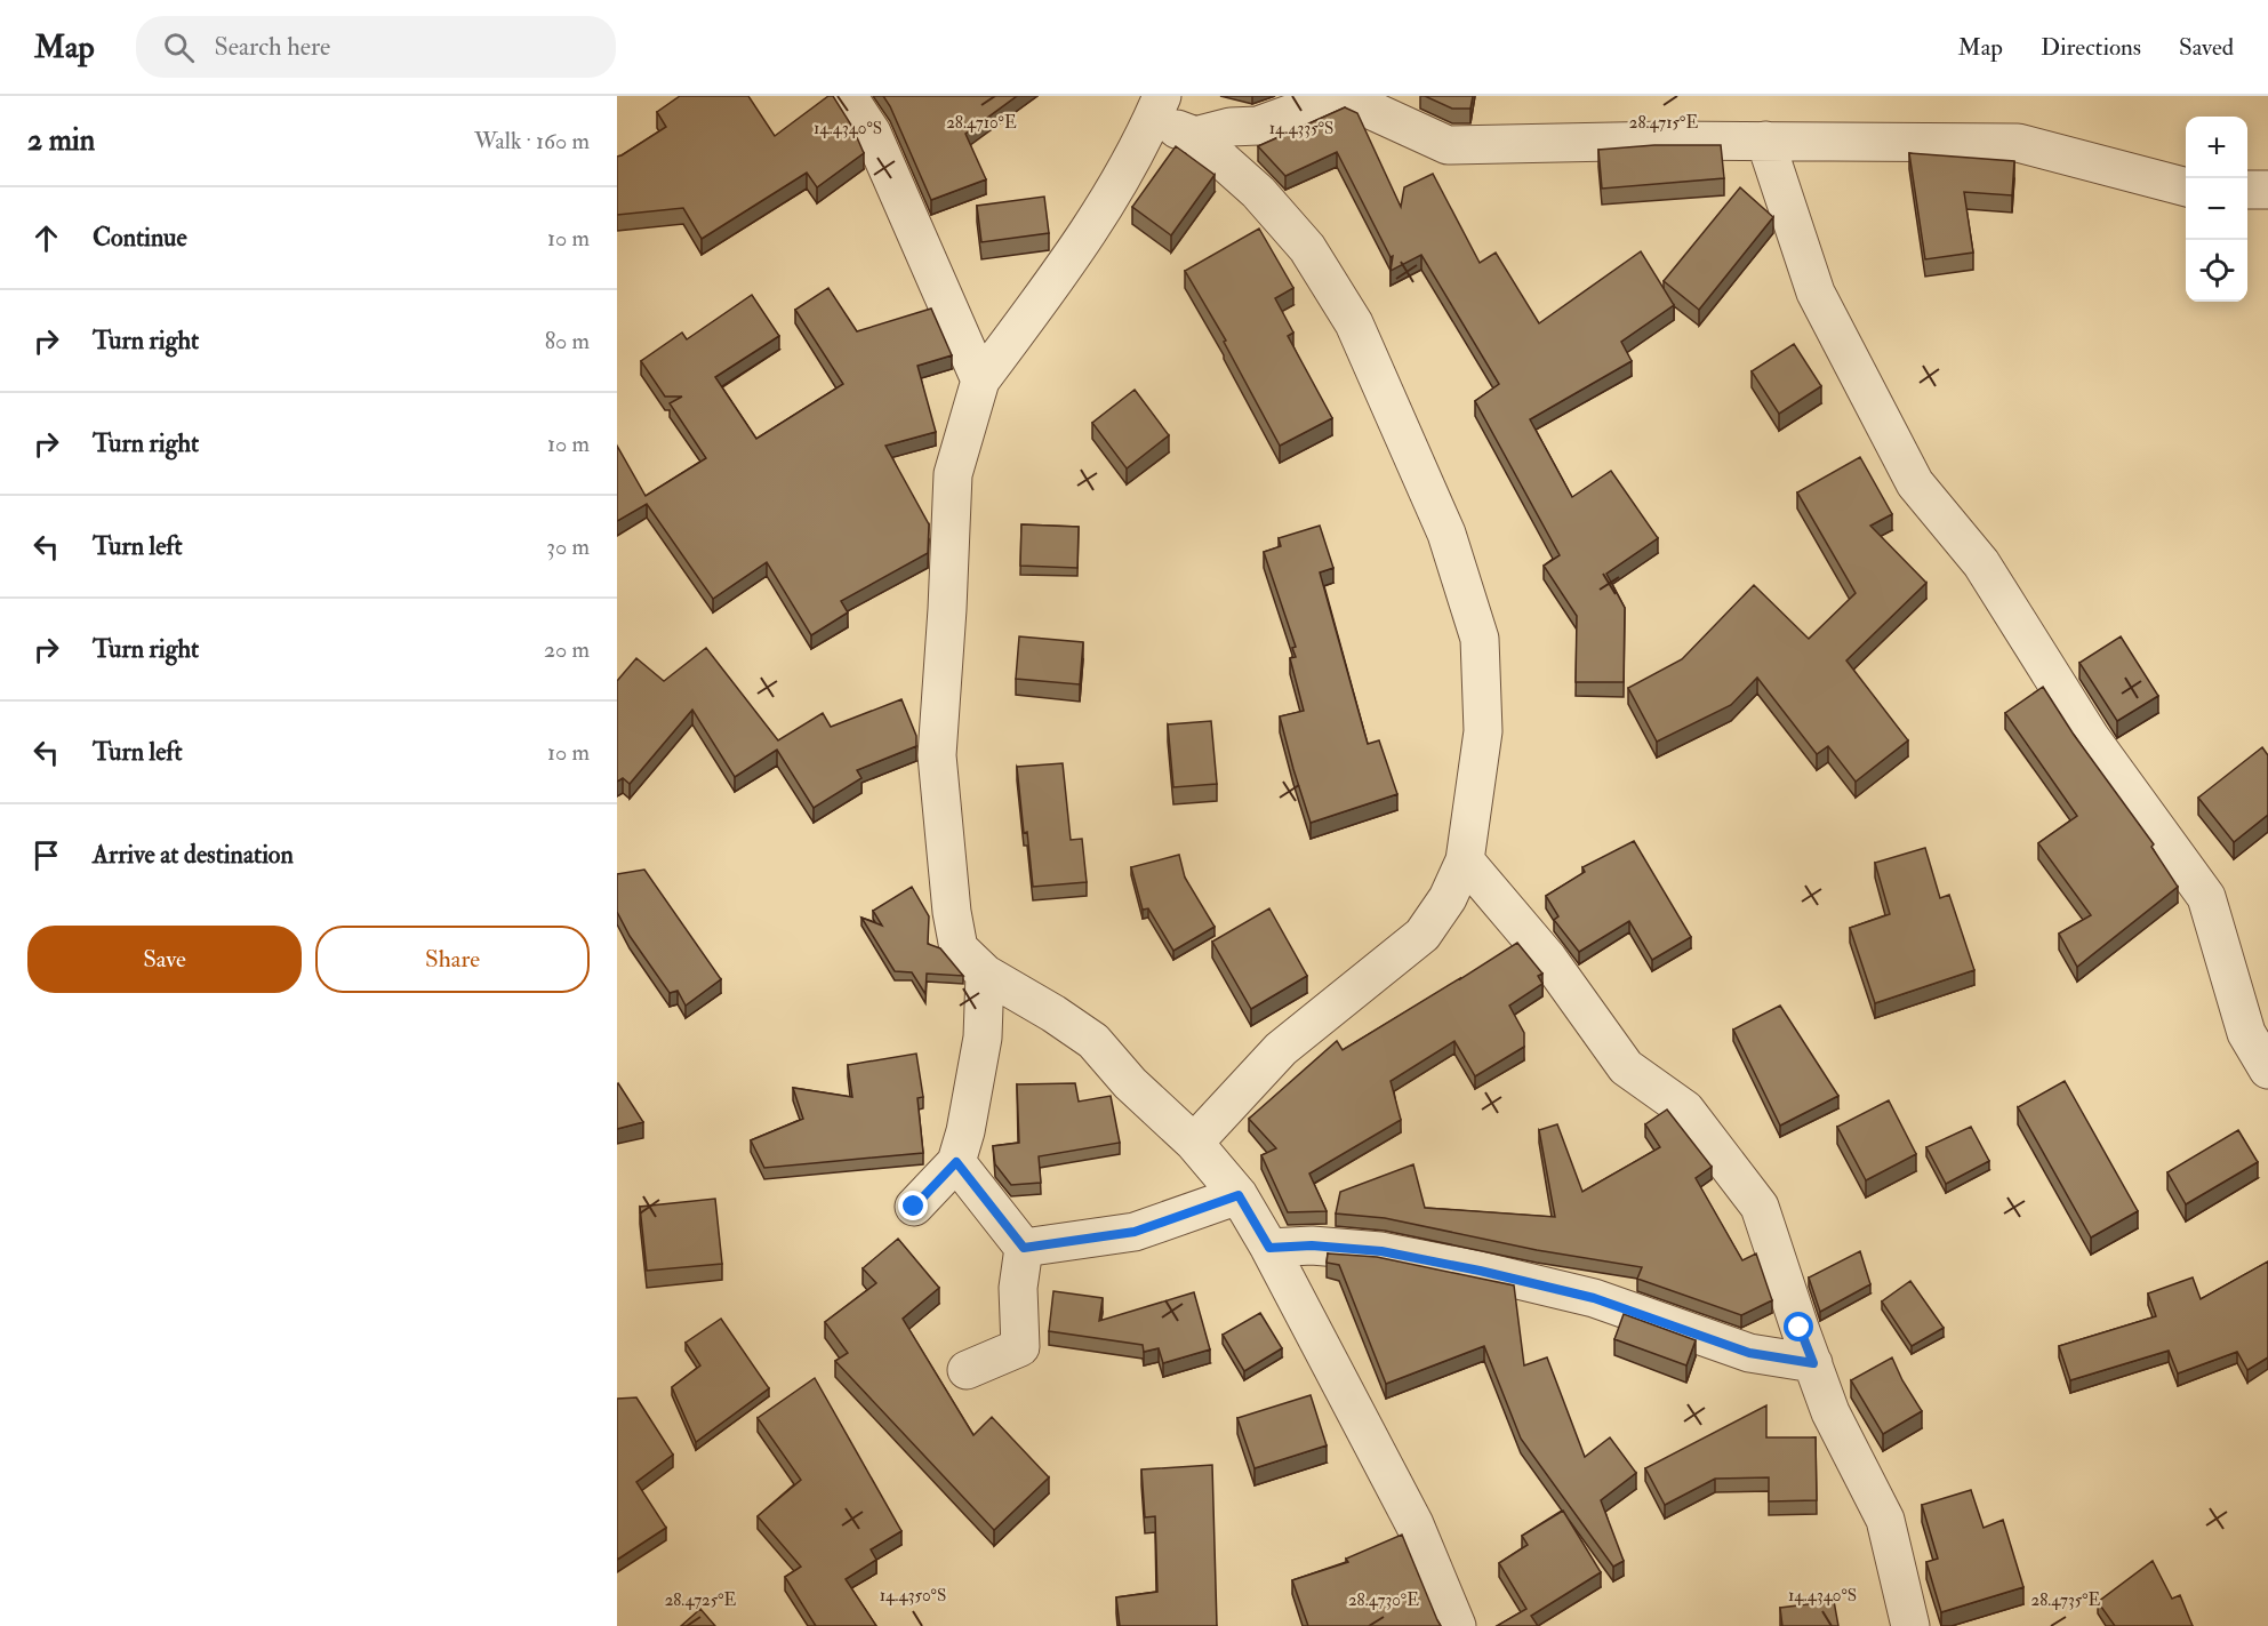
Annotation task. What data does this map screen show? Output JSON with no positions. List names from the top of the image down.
{
  "page": {
    "header": "Map",
    "search": "Search here",
    "nav": ["Map", "Directions", "Saved"],
    "heading": ["2 min", "Walk · 160 m"],
    "map_buttons": ["+", "−"],
    "list": [
      ["Continue", "10 m"],
      ["Turn right", "80 m"],
      ["Turn right", "10 m"],
      ["Turn left", "30 m"],
      ["Turn right", "20 m"],
      ["Turn left", "10 m"],
      "Arrive at destination"
    ],
    "buttons": ["Save", "Share"]
  },
  "coordinates": [
    "28.4710°E",
    "28.4715°E",
    "14.4340°S",
    "14.4335°S",
    "14.4350°S",
    "28.4725°E",
    "28.4730°E",
    "28.4735°E"
  ]
}
